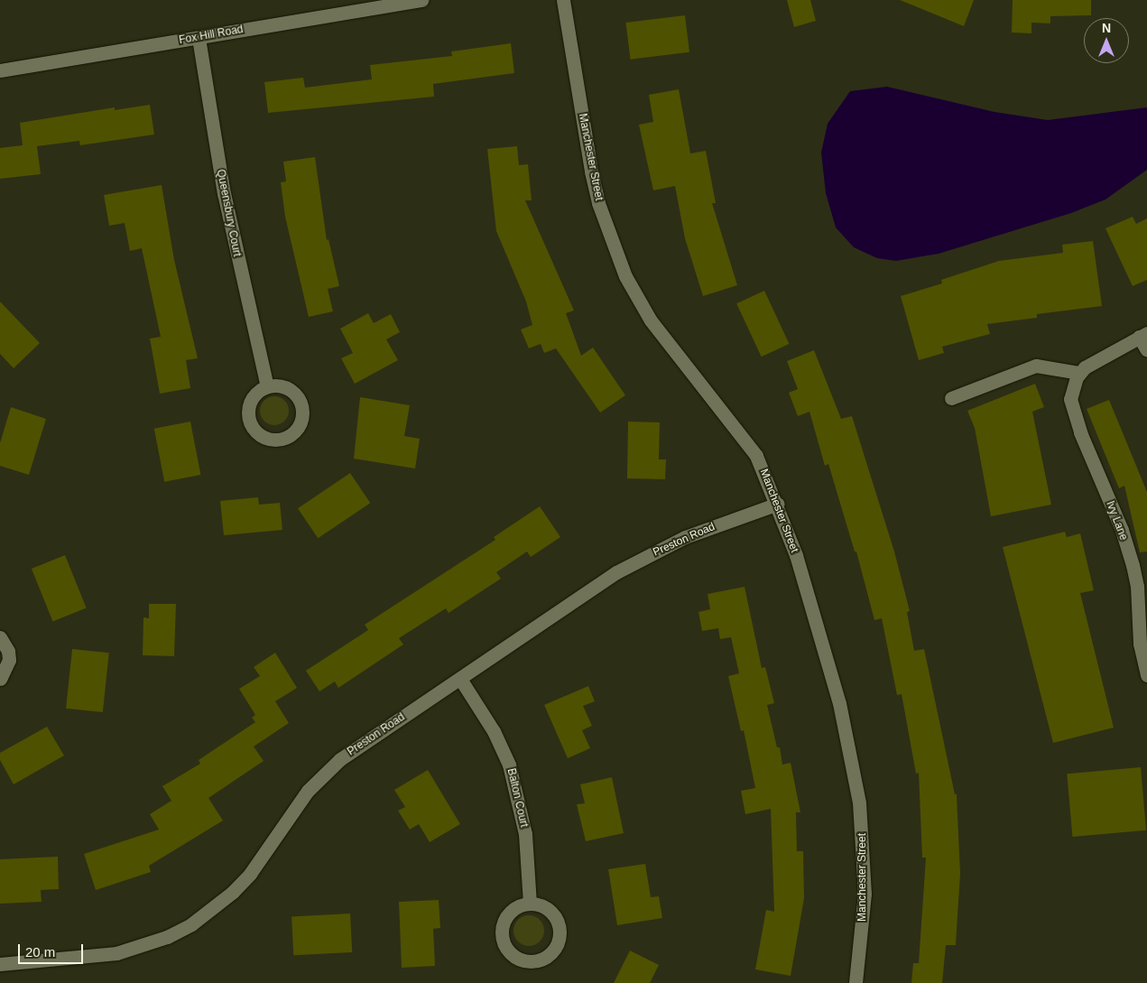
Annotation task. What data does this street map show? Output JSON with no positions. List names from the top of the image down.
{
  "streets": {
    "street": [
      "Fox Hill Road",
      "Manchester Street",
      "Queensbury Court",
      "Ivy Lane",
      "Preston Road",
      "Balton Court"
    ]
  },
  "crossings": [
    ["Fox Hill Road", "Queensbury Court"],
    ["Manchester Street", "Preston Road"],
    ["Preston Road", "Balton Court"]
  ],
  "scale_bar": "20 m",
  "north": "top"
}
